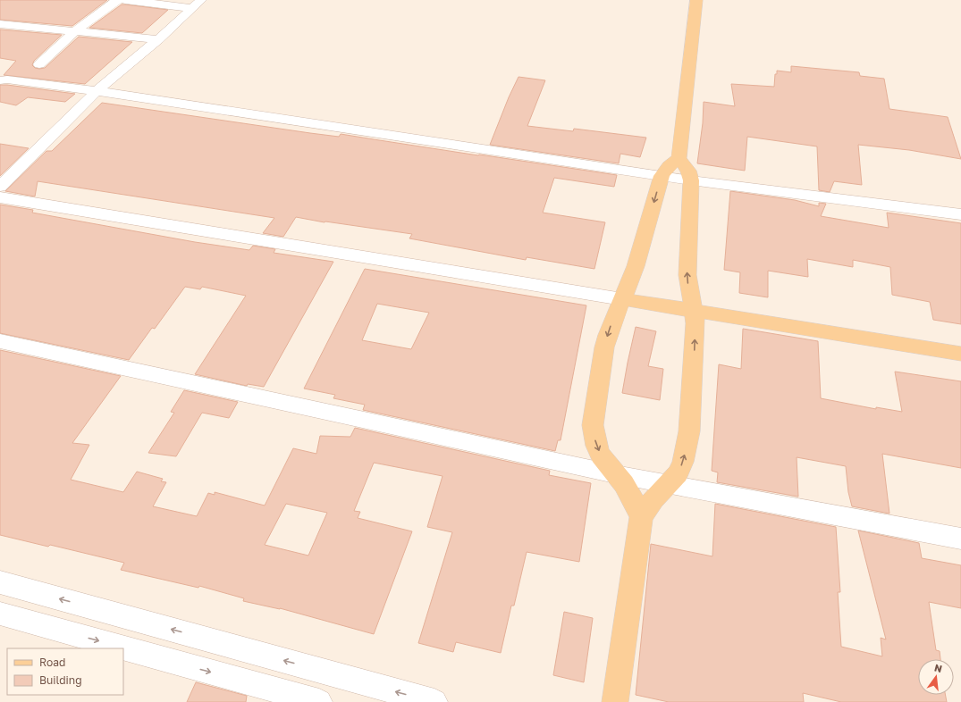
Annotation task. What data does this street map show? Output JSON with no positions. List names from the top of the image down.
{
  "legend": ["Road", "Building"],
  "north": "top"
}
